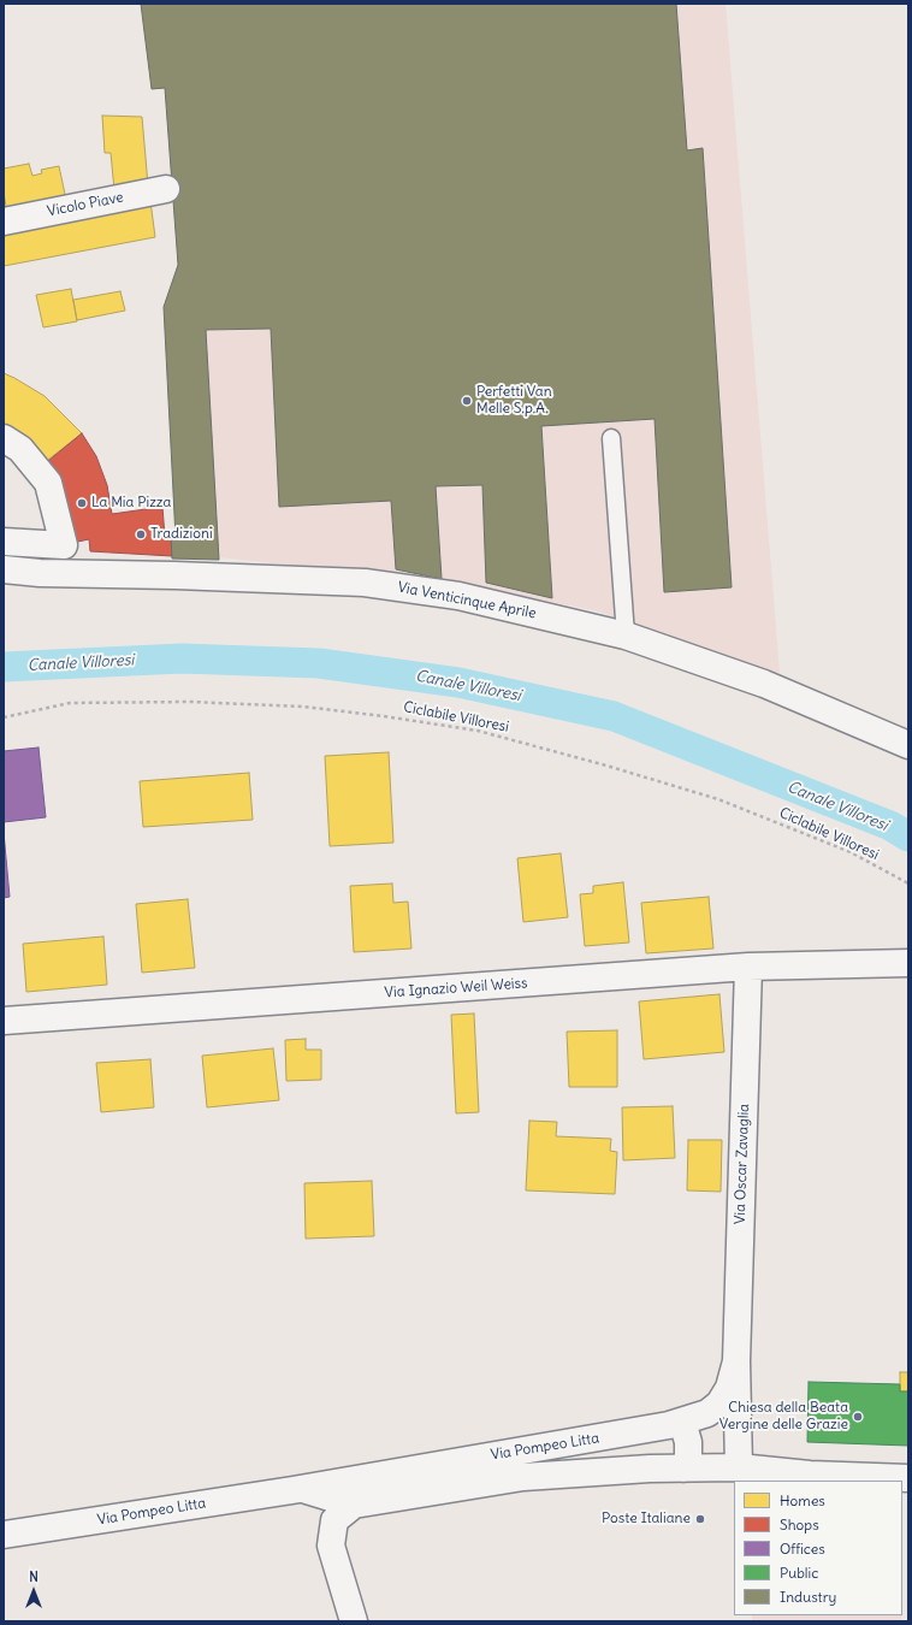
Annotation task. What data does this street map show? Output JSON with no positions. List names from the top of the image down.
{
  "streets": {
    "street": [
      "Vicolo Piave",
      "Via Venticinque Aprile",
      "Via Ignazio Weil Weiss",
      "Via Oscar Zavaglia",
      "Via Pompeo Litta"
    ],
    "path": ["Ciclabile Villoresi"]
  },
  "crossings": [
    ["Via Ignazio Weil Weiss", "Via Oscar Zavaglia"],
    ["Via Oscar Zavaglia", "Via Pompeo Litta"]
  ],
  "water": ["Canale Villoresi"],
  "places": [
    "Perfetti Van Melle S.p.A.",
    "La Mia Pizza",
    "Tradizioni",
    "Chiesa della Beata Vergine delle Grazie",
    "Poste Italiane"
  ],
  "legend": [
    "Homes",
    "Shops",
    "Offices",
    "Public",
    "Industry"
  ],
  "north": "top"
}
